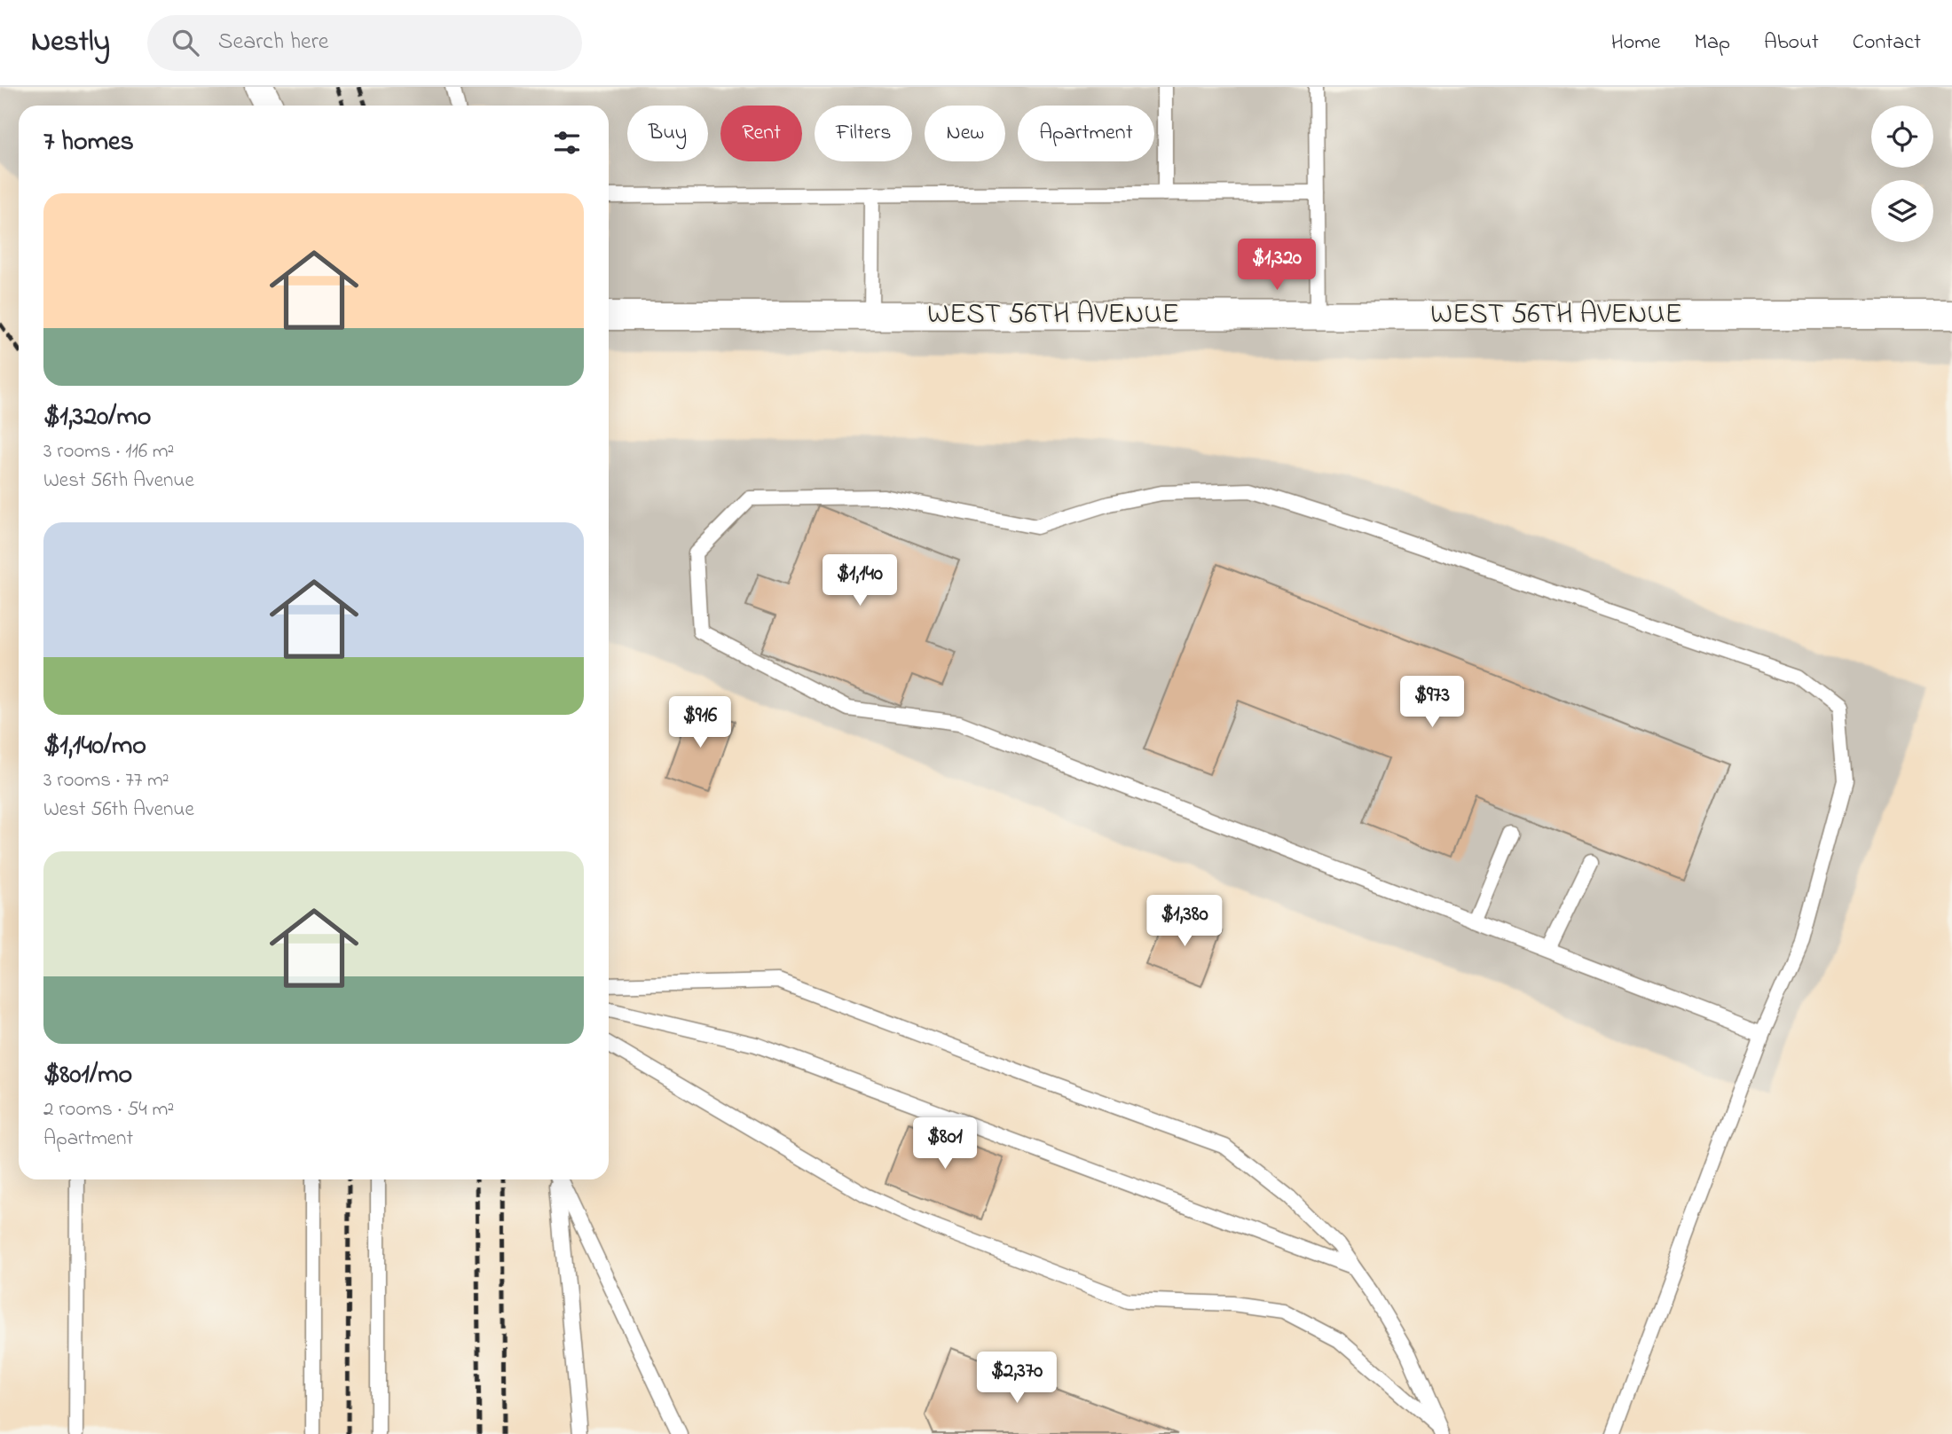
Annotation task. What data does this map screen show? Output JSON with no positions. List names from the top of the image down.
{
  "streets": {
    "street": ["WEST 56TH AVENUE"]
  },
  "page": {
    "header": "Nestly",
    "search": "Search here",
    "nav": [
      "Home",
      "Map",
      "About",
      "Contact"
    ],
    "chip": [
      "Buy",
      "Rent",
      "Filters",
      "New",
      "Apartment"
    ],
    "heading": "7 homes",
    "list": [
      {
        "name": "$1,320/mo",
        "note": "3 rooms · 116 m² · West 56th Avenue"
      },
      {
        "name": "$1,140/mo",
        "note": "3 rooms · 77 m² · West 56th Avenue"
      },
      {
        "name": "$801/mo",
        "note": "2 rooms · 54 m² · Apartment"
      }
    ],
    "price": [
      "$1,320",
      "$1,140",
      "$973",
      "$916",
      "$1,380",
      "$801",
      "$2,370"
    ]
  }
}
